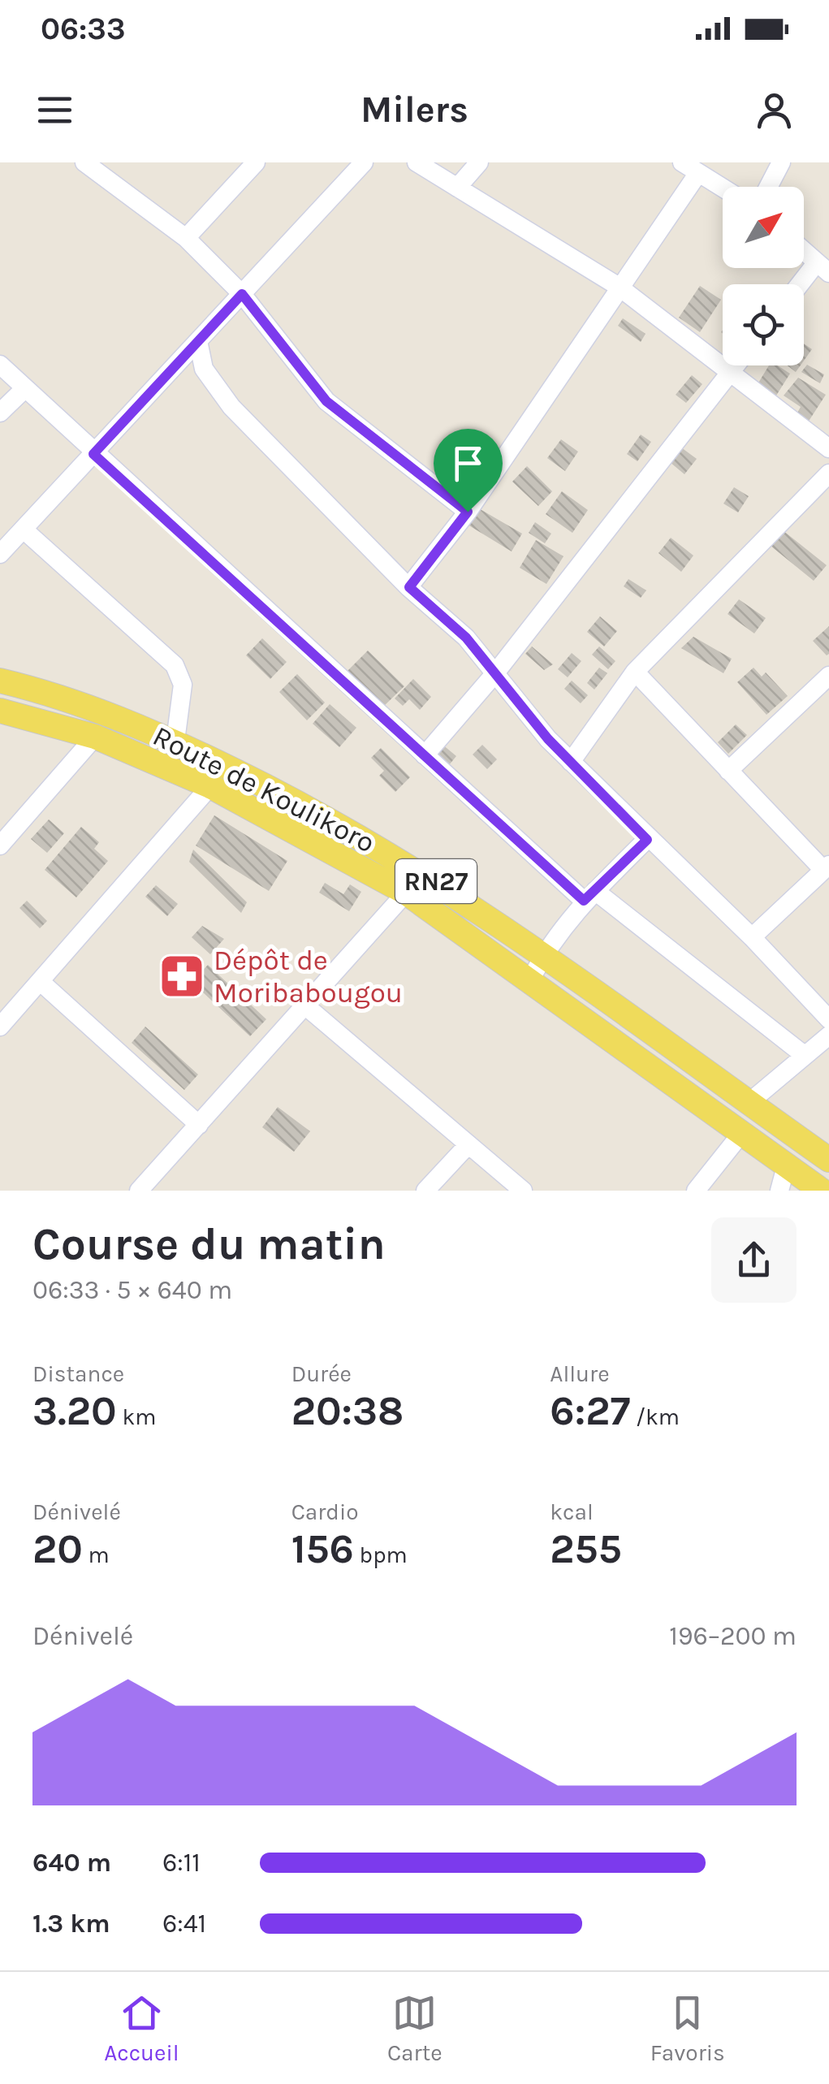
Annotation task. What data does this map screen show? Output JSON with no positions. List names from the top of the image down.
{
  "streets": {
    "main road": ["Route de Koulikoro", "RN27"]
  },
  "places": {
    "pharmacy": ["Dépôt de Moribabougou"]
  },
  "north": "top right",
  "page": {
    "status": "06:33",
    "header": "Milers",
    "heading": ["Course du matin", "06:33 · 5 × 640 m"],
    "stats": [
      ["Distance", "3.20 km"],
      ["Durée", "20:38"],
      ["Allure", "6:27 /km"],
      ["Dénivelé", "20 m"],
      ["Cardio", "156 bpm"],
      ["kcal", "255"]
    ],
    "chart": ["Dénivelé", "196–200 m"],
    "list": [
      {
        "name": "640 m",
        "note": "6:11"
      },
      {
        "name": "1.3 km",
        "note": "6:41"
      }
    ],
    "tabs": ["Accueil", "Carte", "Favoris"]
  }
}
